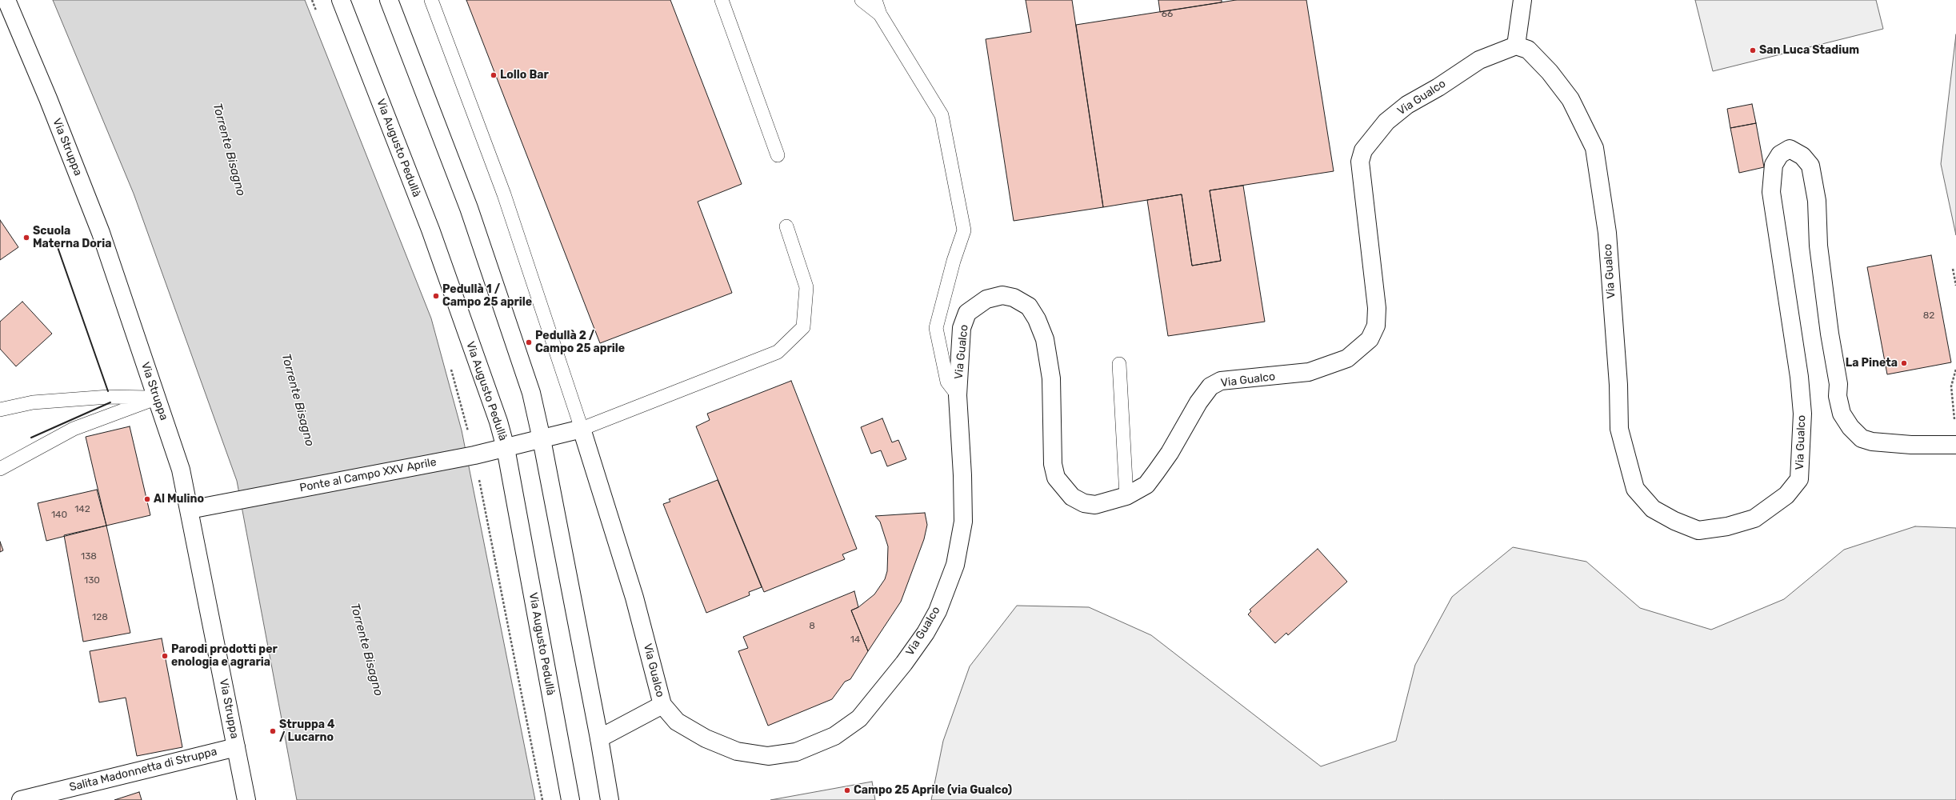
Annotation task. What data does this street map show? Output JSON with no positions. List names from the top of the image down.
{
  "streets": {
    "street": [
      "Via Gualco",
      "Via Struppa",
      "Via Augusto Pedullà",
      "Ponte al Campo XXV Aprile",
      "Salita Madonnetta di Struppa"
    ]
  },
  "crossings": [
    ["Via Struppa", "Ponte al Campo XXV Aprile"],
    ["Via Struppa", "Salita Madonnetta di Struppa"],
    ["Via Augusto Pedullà", "Ponte al Campo XXV Aprile"]
  ],
  "water": ["Torrente Bisagno"],
  "places": [
    "San Luca Stadium",
    "Lollo Bar",
    "Scuola Materna Doria",
    "Pedullà 1 / Campo 25 aprile",
    "Pedullà 2 / Campo 25 aprile",
    "La Pineta",
    "Al Mulino",
    "Parodi prodotti per enologia e agraria",
    "Struppa 4 / Lucarno",
    "Campo 25 Aprile (via Gualco)"
  ],
  "house_numbers": [
    "66",
    "82",
    "142",
    "140",
    "138",
    "130",
    "128",
    "8",
    "14"
  ]
}
